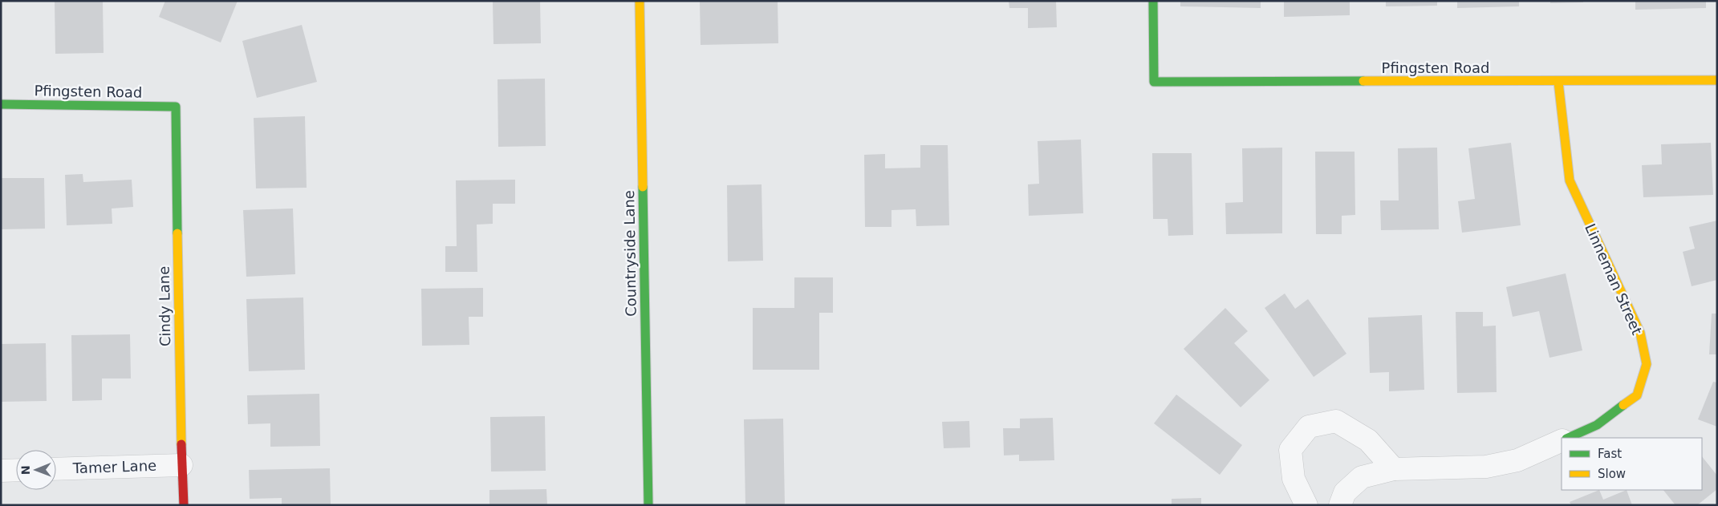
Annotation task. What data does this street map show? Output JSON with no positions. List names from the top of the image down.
{
  "streets": {
    "street": [
      "Pfingsten Road",
      "Countryside Lane",
      "Linneman Street",
      "Cindy Lane",
      "Tamer Lane"
    ]
  },
  "crossings": [
    ["Pfingsten Road", "Linneman Street"],
    ["Pfingsten Road", "Cindy Lane"],
    ["Cindy Lane", "Tamer Lane"]
  ],
  "legend": ["Fast", "Slow"],
  "north": "left"
}
